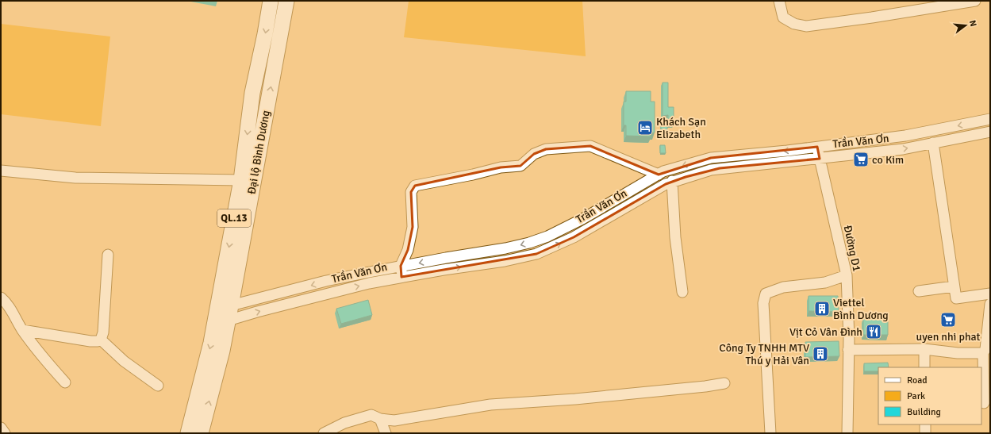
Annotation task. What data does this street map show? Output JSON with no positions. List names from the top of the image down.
{
  "streets": {
    "highway": ["Đại lộ Bình Dương", "QL.13"],
    "street": ["Trần Văn Ơn", "Đường D1"]
  },
  "crossings": [
    ["Trần Văn Ơn", "Đại lộ Bình Dương"],
    ["Trần Văn Ơn", "Đường D1"]
  ],
  "places": {
    "hotel": ["Khách Sạn Elizabeth"],
    "supermarket": ["co Kim", "uyen nhi phat"],
    "building": ["Viettel Bình Dương", "Công Ty TNHH MTV Thú y Hải Vân"],
    "restaurant": ["Vịt Cỏ Vân Đình"]
  },
  "legend": ["Road", "Park", "Building"],
  "north": "right"
}
